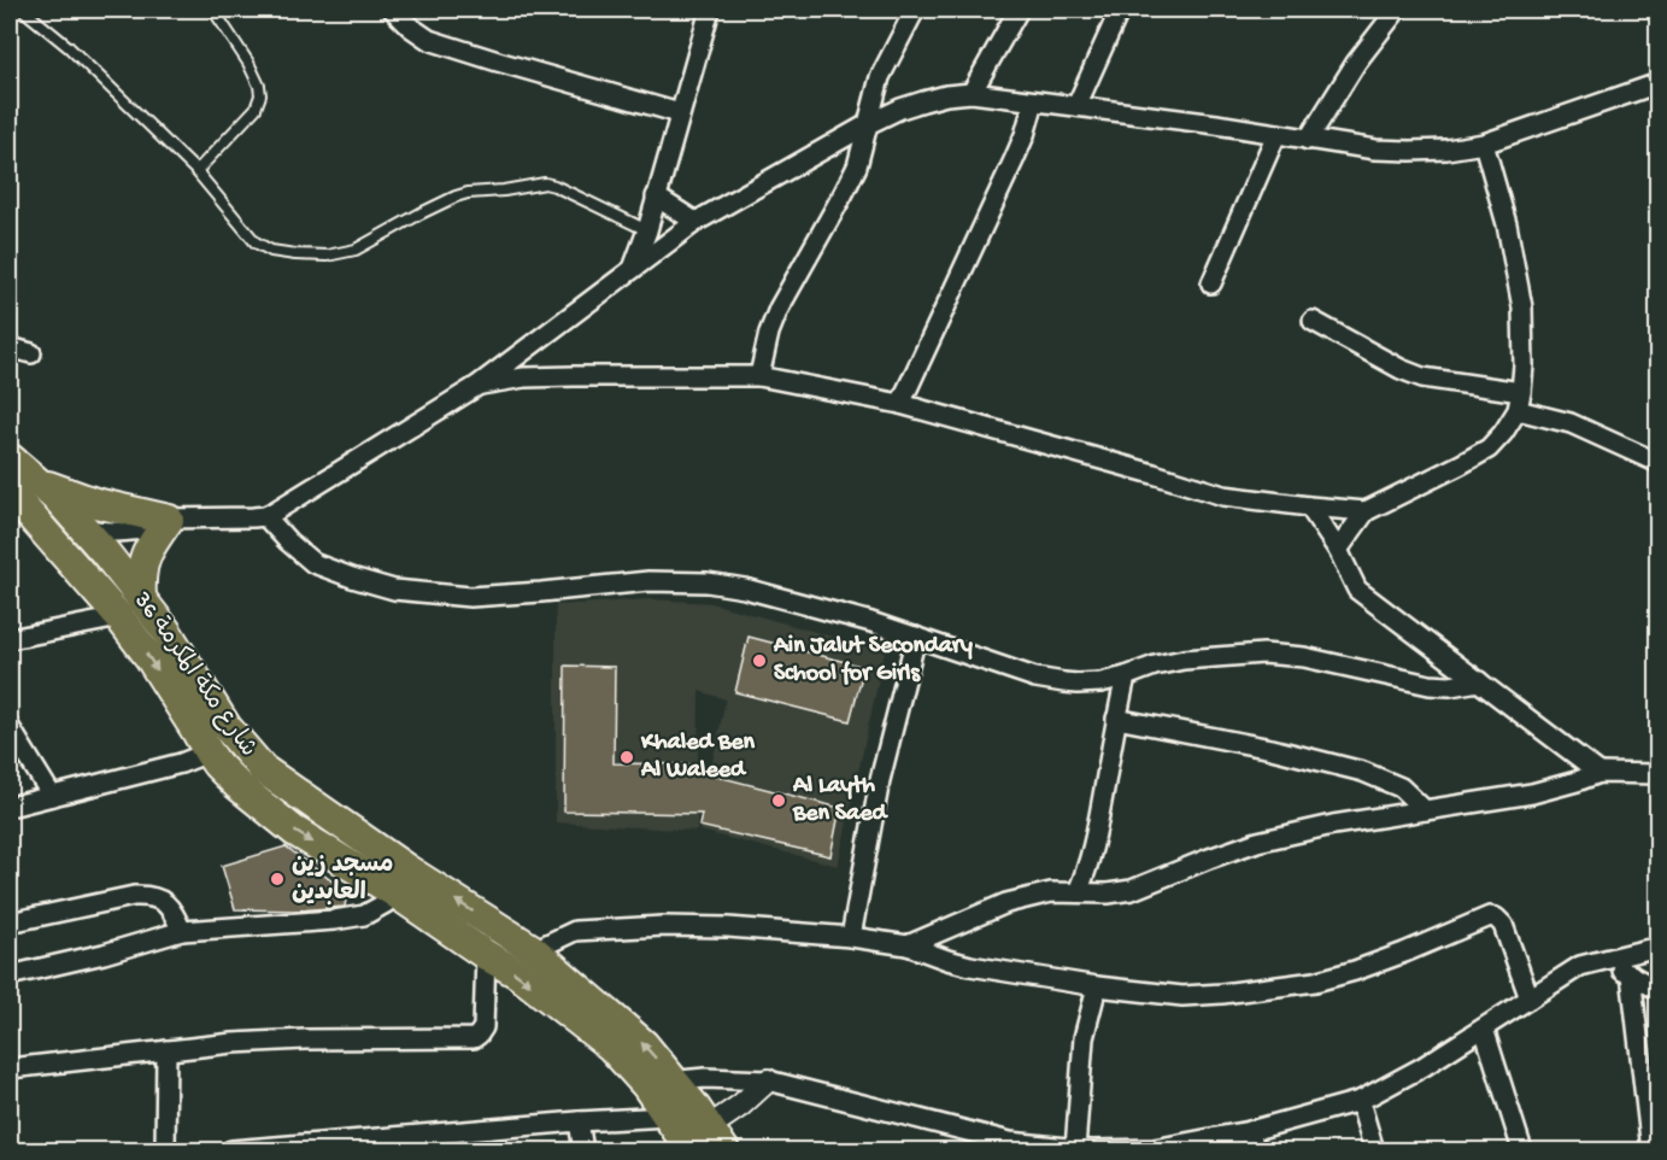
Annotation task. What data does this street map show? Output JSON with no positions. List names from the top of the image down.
{
  "streets": {
    "main road": ["شارع مكة المكرمة 36"]
  },
  "places": [
    "Ain Jalut Secondary School for Girls",
    "Khaled Ben Al Waleed",
    "Al Layth Ben Saed",
    "مسجد زين العابدين"
  ]
}
